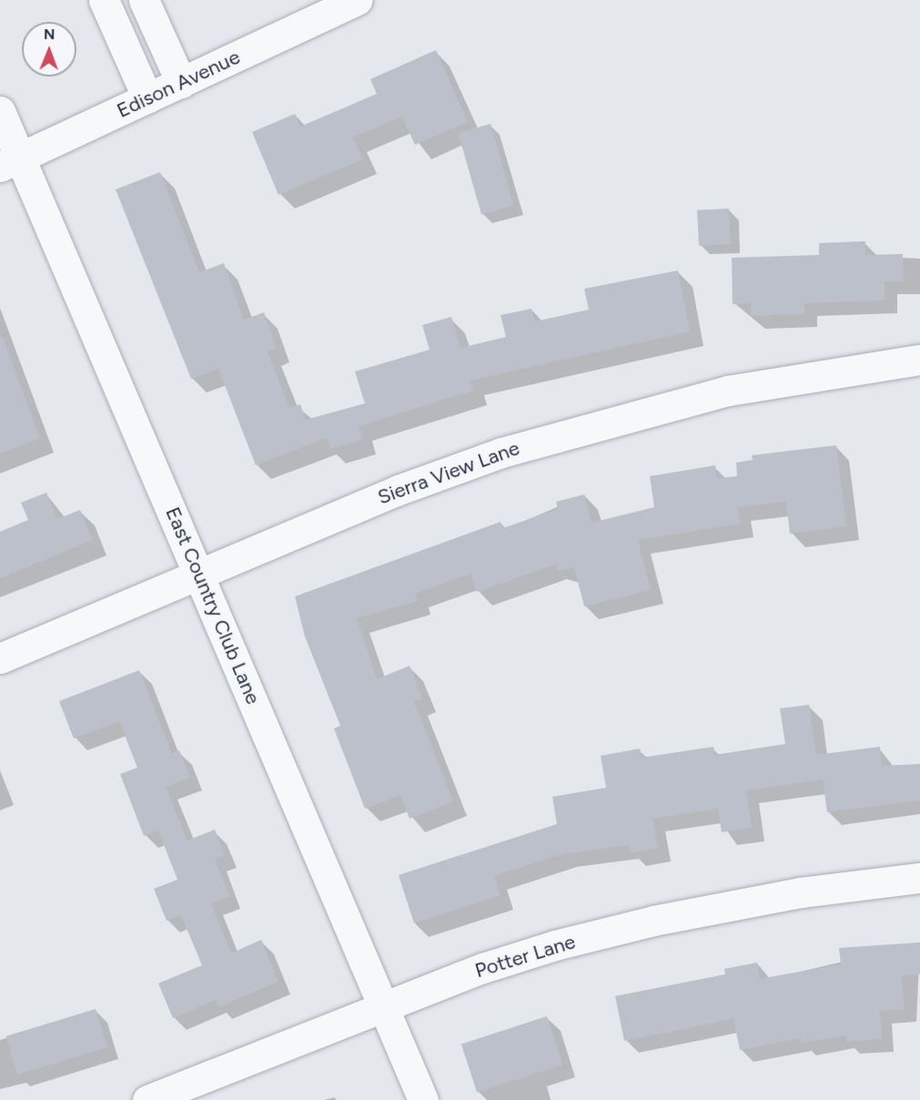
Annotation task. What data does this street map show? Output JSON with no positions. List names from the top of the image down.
{
  "streets": {
    "street": [
      "Edison Avenue",
      "Sierra View Lane",
      "East Country Club Lane",
      "Potter Lane"
    ]
  },
  "crossings": [
    ["Edison Avenue", "East Country Club Lane"],
    ["Sierra View Lane", "East Country Club Lane"],
    ["East Country Club Lane", "Potter Lane"]
  ],
  "north": "top"
}
